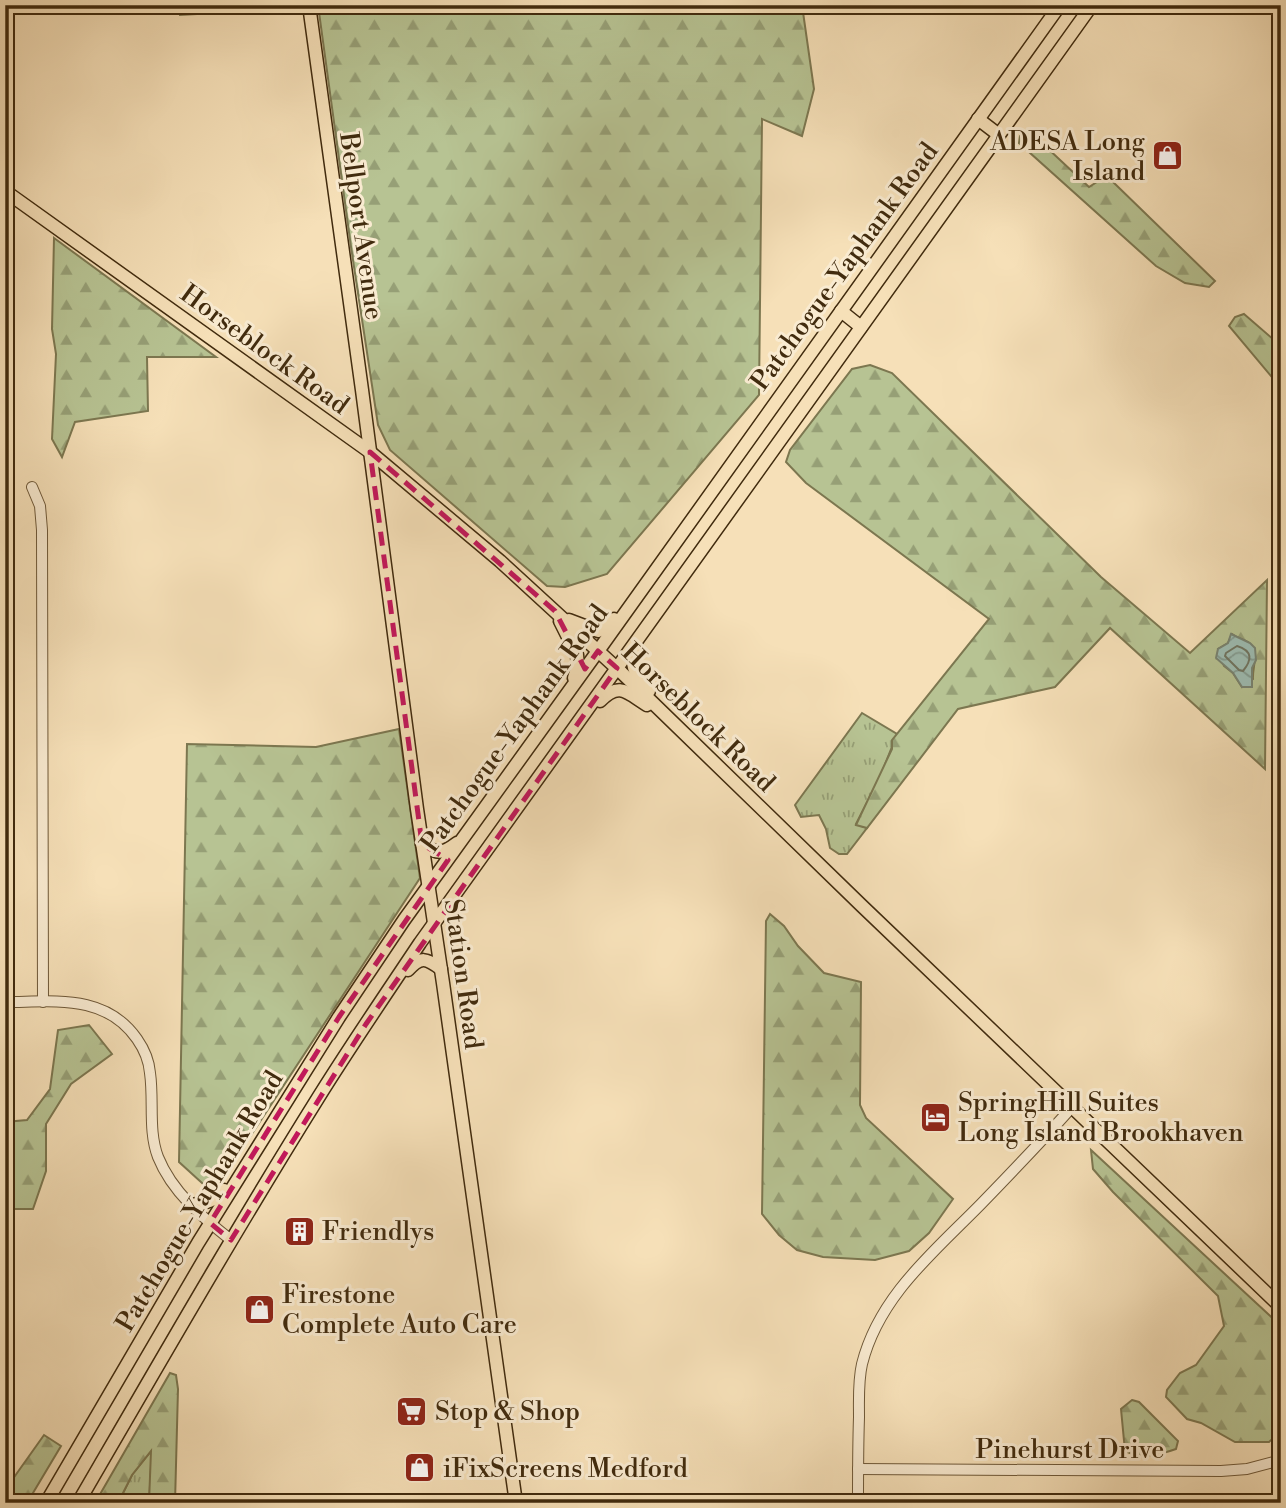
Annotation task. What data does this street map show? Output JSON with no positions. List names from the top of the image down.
{
  "streets": {
    "main road": [
      "Bellport Avenue",
      "Patchogue-Yaphank Road",
      "Horseblock Road",
      "Station Road"
    ],
    "street": ["Pinehurst Drive"]
  },
  "crossings": [
    ["Bellport Avenue", "Horseblock Road"],
    ["Bellport Avenue", "Station Road"],
    ["Patchogue-Yaphank Road", "Horseblock Road"],
    ["Patchogue-Yaphank Road", "Station Road"],
    ["Horseblock Road", "Station Road"]
  ],
  "places": {
    "shop": ["ADESA Long Island", "Firestone Complete Auto Care", "iFixScreens Medford"],
    "hotel": ["SpringHill Suites Long Island Brookhaven"],
    "building": ["Friendlys"],
    "supermarket": ["Stop & Shop"]
  }
}
